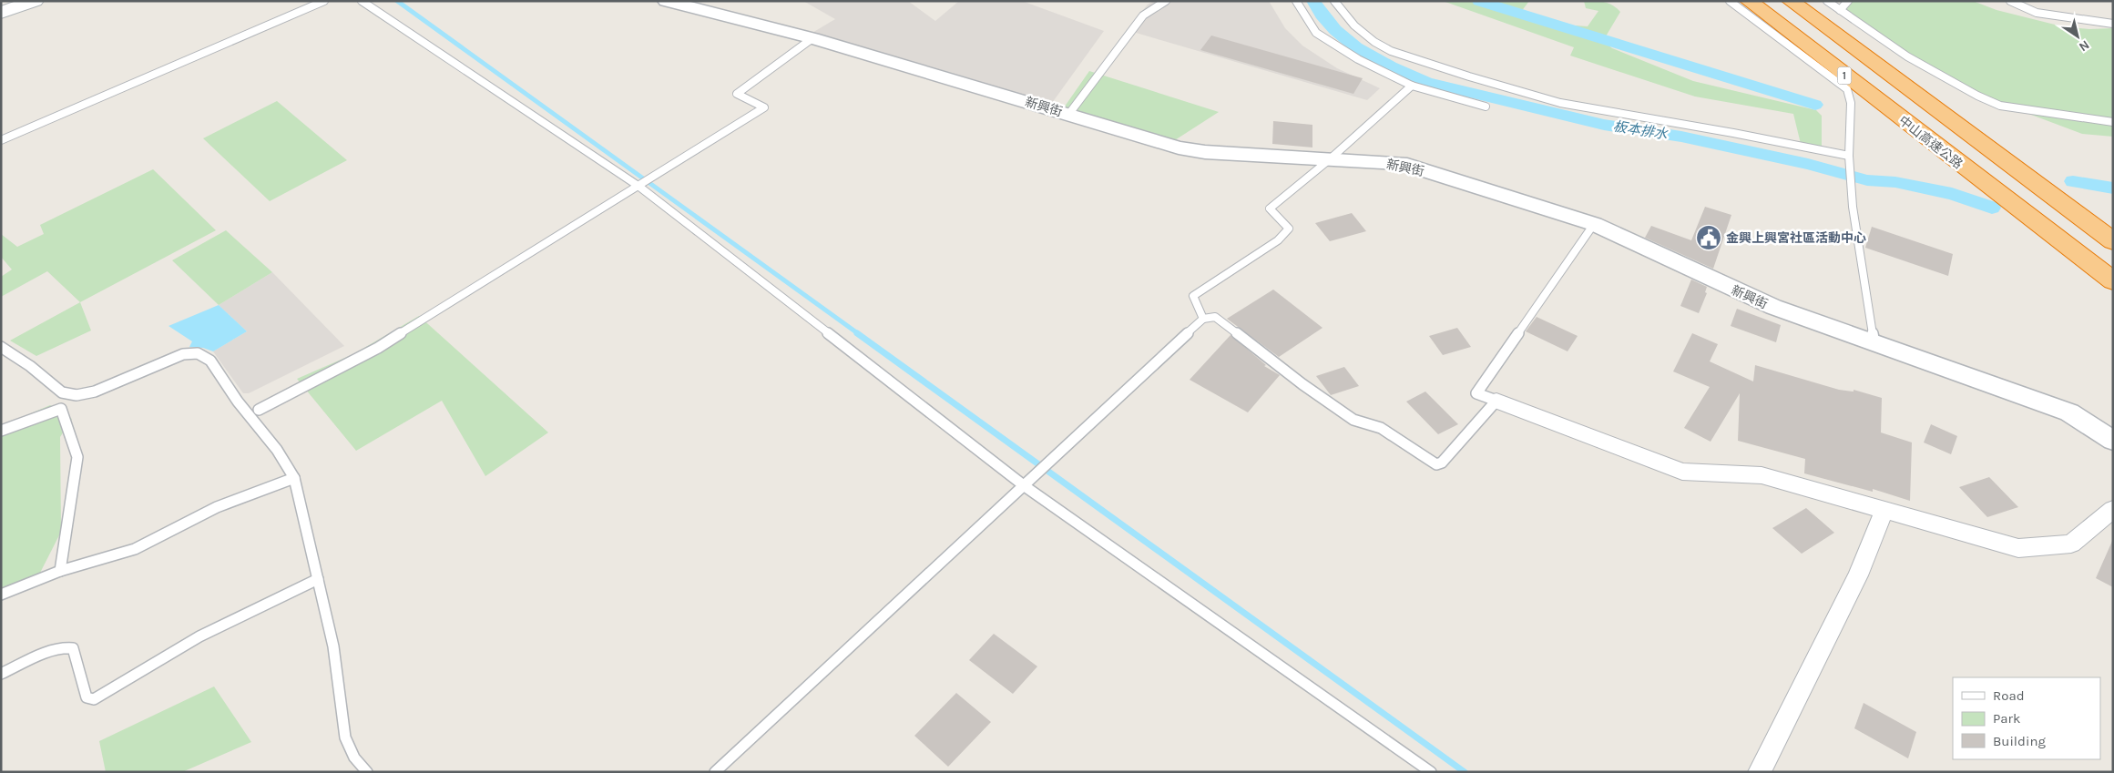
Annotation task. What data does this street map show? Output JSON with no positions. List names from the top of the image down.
{
  "streets": {
    "highway": ["1", "中山高速公路"],
    "street": ["新興街"]
  },
  "water": ["板本排水"],
  "places": {
    "public building": ["金興上興宮社區活動中心"]
  },
  "legend": ["Road", "Park", "Building"],
  "north": "bottom right"
}
